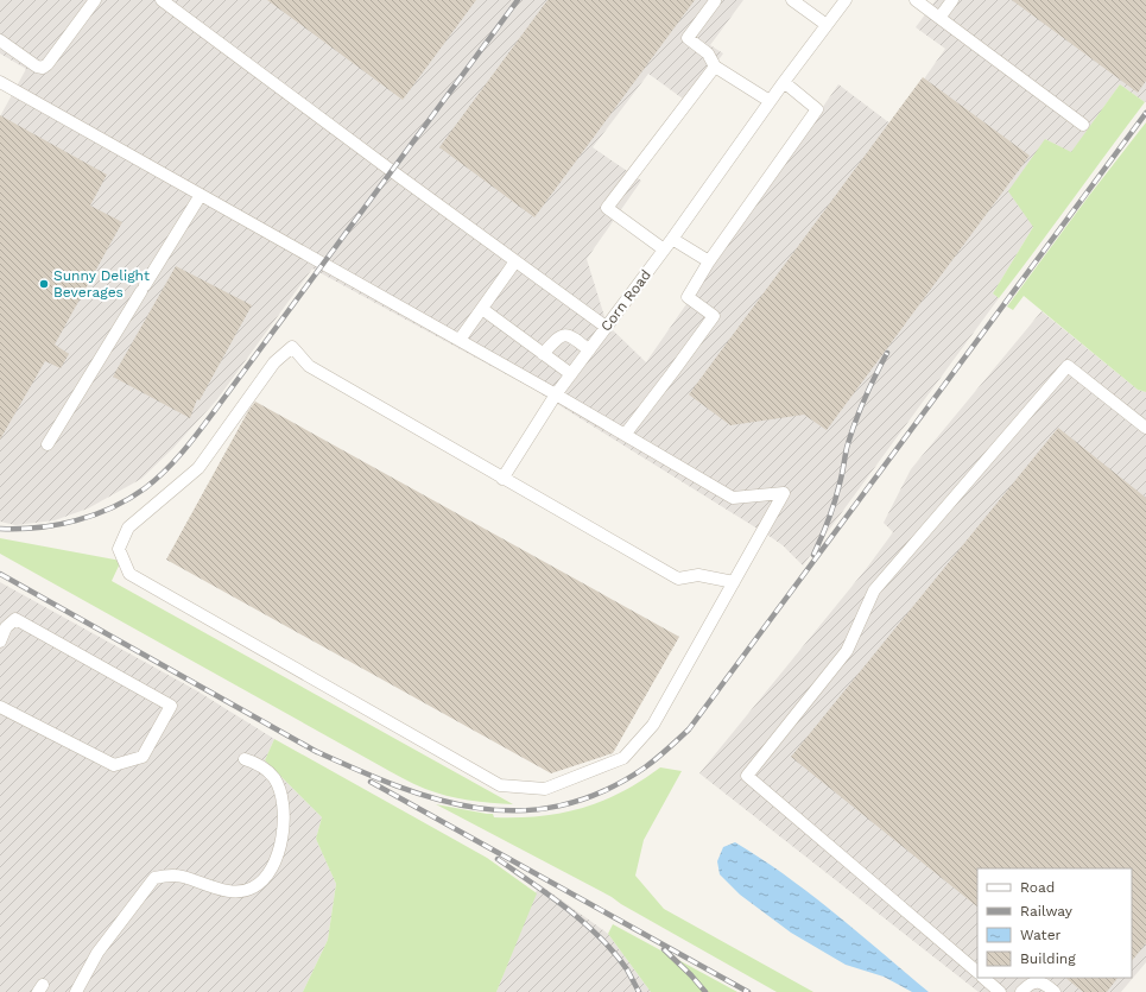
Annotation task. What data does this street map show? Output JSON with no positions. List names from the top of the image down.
{
  "streets": {
    "street": ["Corn Road"]
  },
  "places": ["Sunny Delight Beverages"],
  "legend": [
    "Road",
    "Railway",
    "Water",
    "Building"
  ]
}
